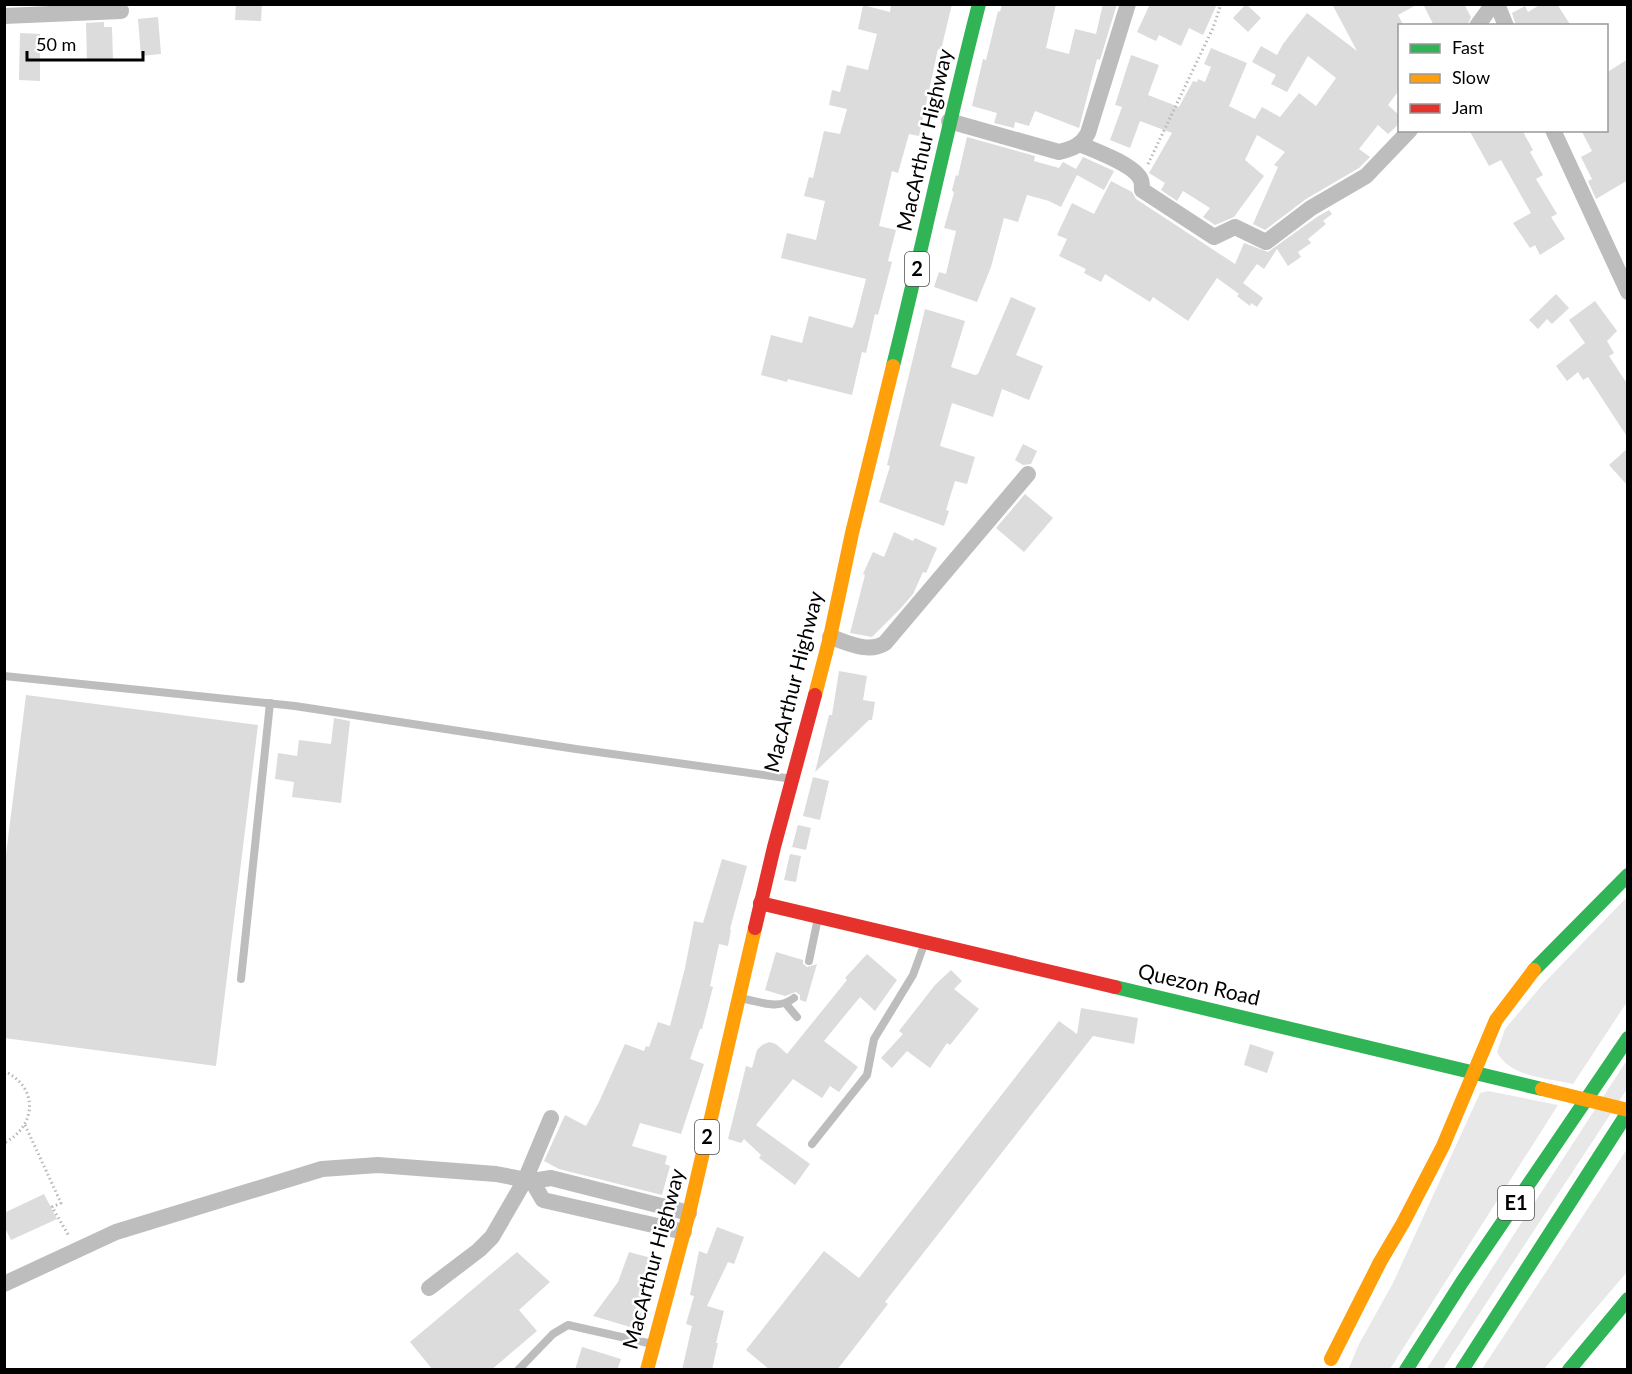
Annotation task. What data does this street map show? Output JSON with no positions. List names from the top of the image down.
{
  "streets": {
    "main road": [
      "MacArthur Highway",
      "2",
      "Quezon Road",
      "E1"
    ]
  },
  "crossings": [
    ["MacArthur Highway", "Quezon Road"],
    ["Quezon Road", "E1"]
  ],
  "legend": ["Fast", "Slow", "Jam"],
  "scale_bar": "50 m"
}
